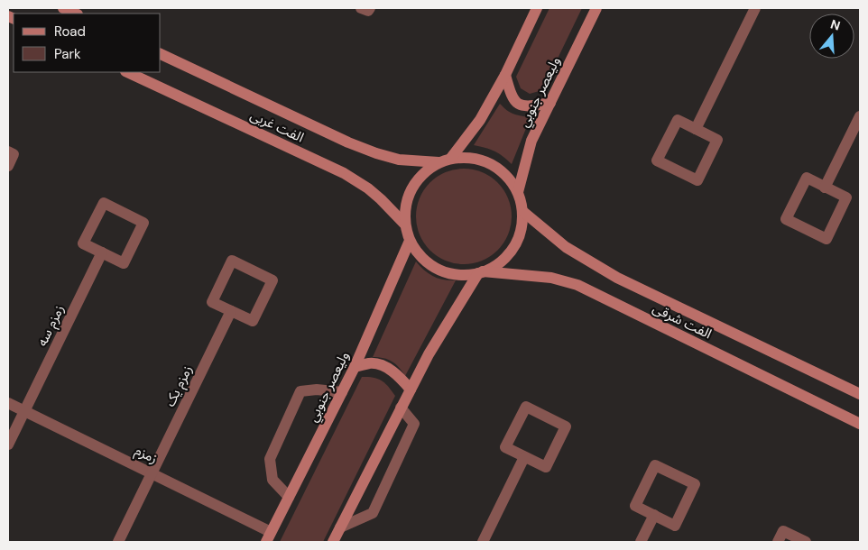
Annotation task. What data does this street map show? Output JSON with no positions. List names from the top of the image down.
{
  "streets": {
    "main road": ["وليعصر جنوبي", "الفت غربی", "الفت شرقی"],
    "street": ["زمزم سه", "زمزم یک", "زمزم"]
  },
  "crossings": [
    ["وليعصر جنوبي", "الفت غربی"],
    ["وليعصر جنوبي", "الفت شرقی"],
    ["وليعصر جنوبي", "زمزم"],
    ["الفت غربی", "الفت شرقی"],
    ["زمزم سه", "زمزم"],
    ["زمزم یک", "زمزم"]
  ],
  "legend": ["Road", "Park"],
  "north": "top"
}
